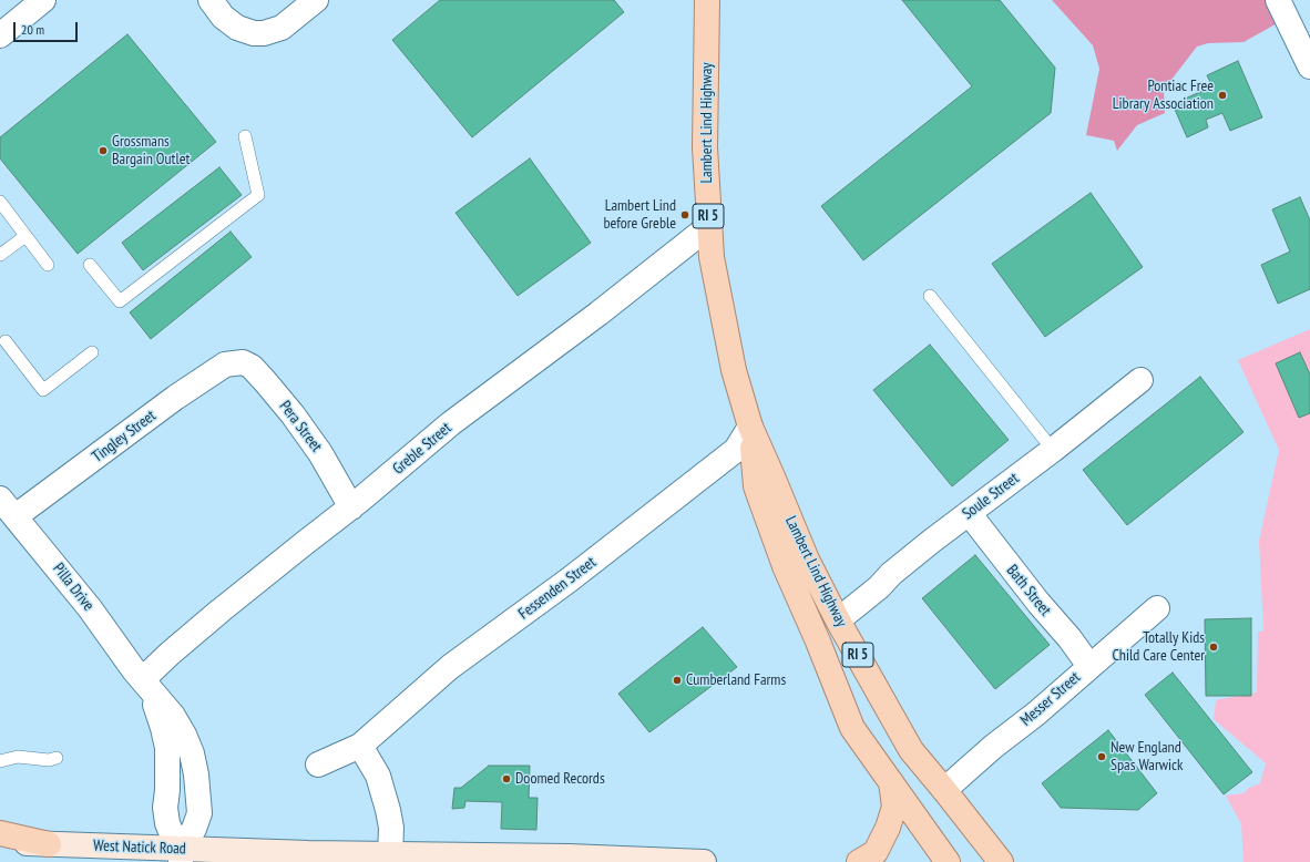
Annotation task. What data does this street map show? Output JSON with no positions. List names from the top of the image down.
{
  "streets": {
    "main road": ["Lambert Lind Highway", "RI 5", "West Natick Road"],
    "street": [
      "Pera Street",
      "Tingley Street",
      "Greble Street",
      "Soule Street",
      "Pilla Drive",
      "Fessenden Street",
      "Bath Street",
      "Messer Street"
    ]
  },
  "crossings": [
    ["Lambert Lind Highway", "Greble Street"],
    ["Lambert Lind Highway", "Fessenden Street"],
    ["Lambert Lind Highway", "Messer Street"],
    ["Pera Street", "Tingley Street"],
    ["Pera Street", "Greble Street"],
    ["Tingley Street", "Pilla Drive"],
    ["Greble Street", "Pilla Drive"],
    ["Soule Street", "Bath Street"],
    ["Pilla Drive", "West Natick Road"],
    ["Bath Street", "Messer Street"]
  ],
  "places": [
    "Pontiac Free Library Association",
    "Grossmans Bargain Outlet",
    "Lambert Lind before Greble",
    "Totally Kids Child Care Center",
    "Cumberland Farms",
    "New England Spas Warwick",
    "Doomed Records"
  ],
  "scale_bar": "20 m"
}
